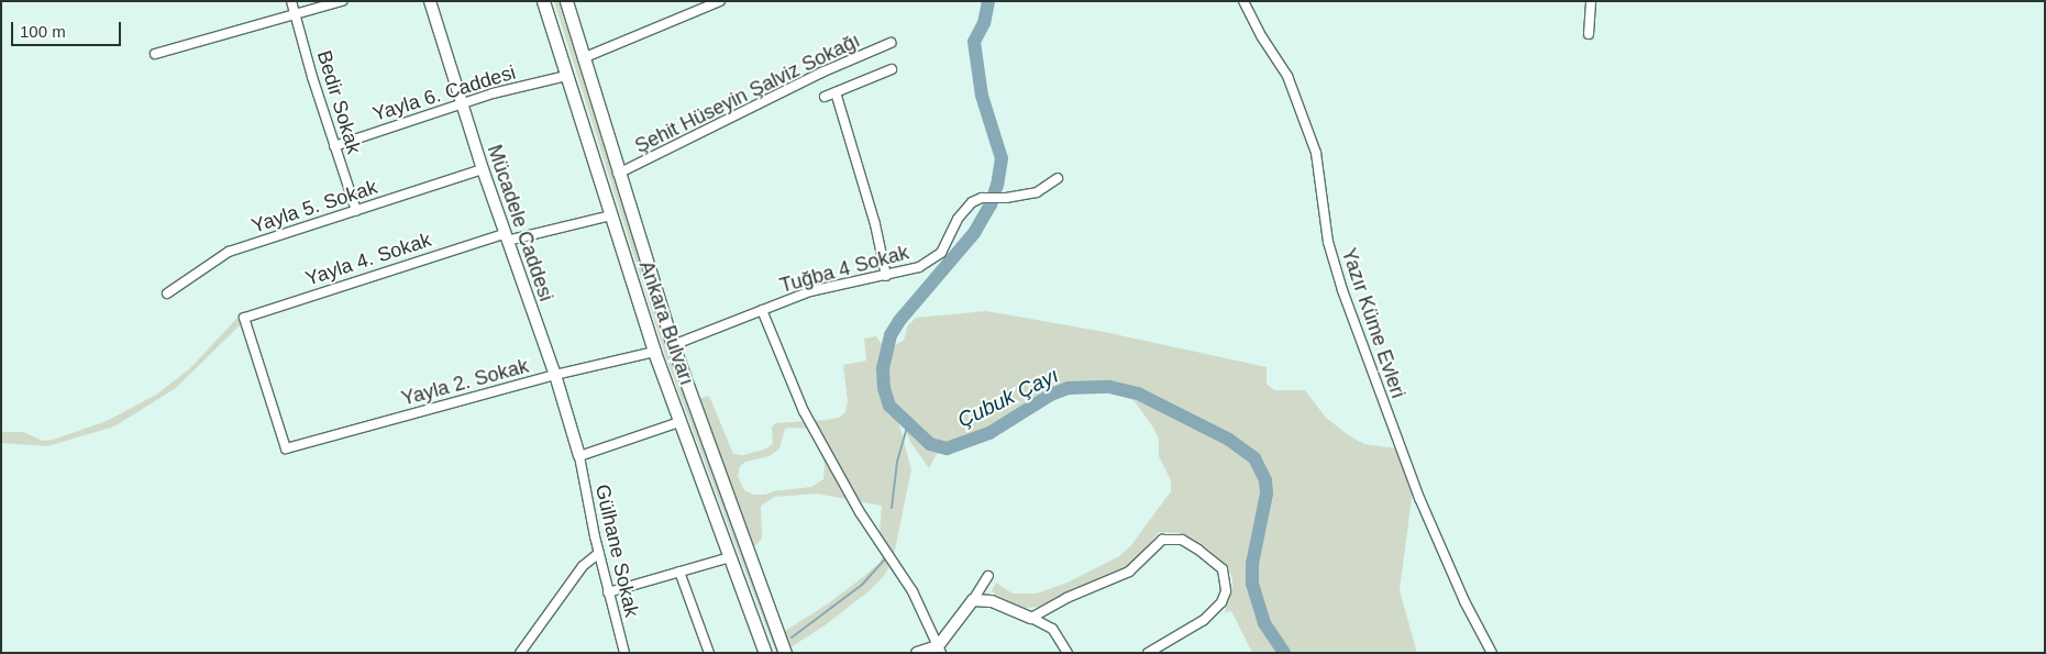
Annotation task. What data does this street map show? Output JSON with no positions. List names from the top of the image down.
{
  "streets": {
    "main road": ["Ankara Bulvarı"],
    "street": [
      "Yayla 6. Caddesi",
      "Şehit Hüseyin Şalviz Sokağı",
      "Bedir Sokak",
      "Yayla 5. Sokak",
      "Mücadele Caddesi",
      "Yayla 4. Sokak",
      "Tuğba 4 Sokak",
      "Yazır Küme Evleri",
      "Yayla 2. Sokak",
      "Gülhane Sokak"
    ]
  },
  "crossings": [
    ["Yayla 6. Caddesi", "Bedir Sokak"],
    ["Yayla 6. Caddesi", "Mücadele Caddesi"],
    ["Yayla 6. Caddesi", "Ankara Bulvarı"],
    ["Şehit Hüseyin Şalviz Sokağı", "Ankara Bulvarı"],
    ["Bedir Sokak", "Yayla 5. Sokak"],
    ["Yayla 5. Sokak", "Mücadele Caddesi"],
    ["Mücadele Caddesi", "Yayla 4. Sokak"],
    ["Mücadele Caddesi", "Yayla 2. Sokak"],
    ["Mücadele Caddesi", "Gülhane Sokak"],
    ["Yayla 4. Sokak", "Ankara Bulvarı"],
    ["Yayla 4. Sokak", "Yayla 2. Sokak"],
    ["Tuğba 4 Sokak", "Ankara Bulvarı"],
    ["Ankara Bulvarı", "Yayla 2. Sokak"]
  ],
  "water": ["Çubuk Çayı"],
  "scale_bar": "100 m"
}
